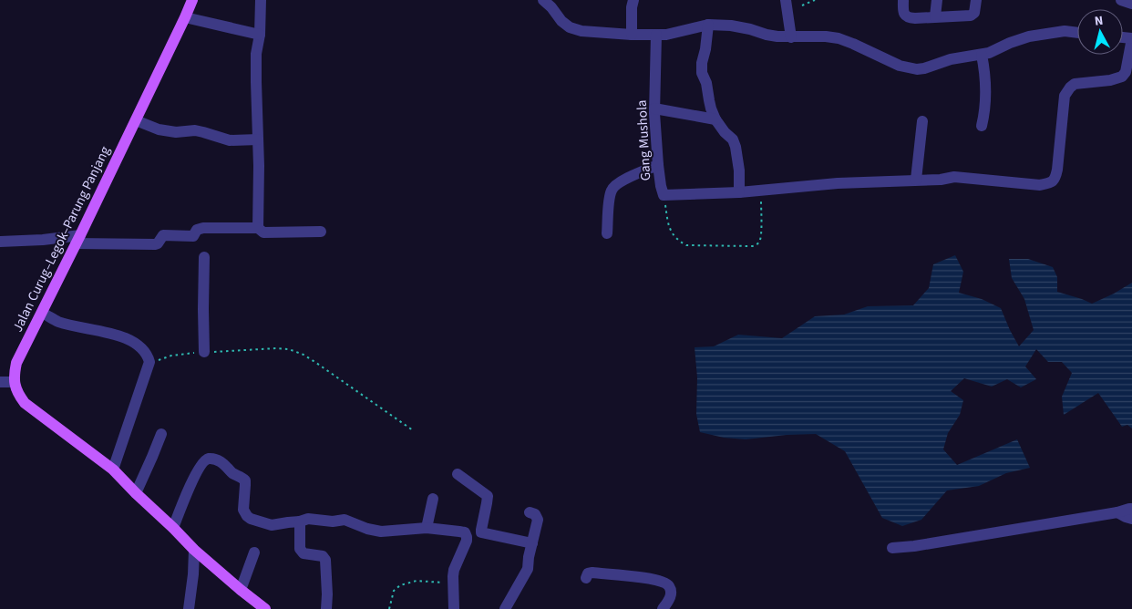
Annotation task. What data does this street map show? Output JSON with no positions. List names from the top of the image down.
{
  "streets": {
    "main road": ["Jalan Curug–Legok–Parung Panjang"],
    "street": ["Gang Mushola"]
  },
  "north": "top"
}
